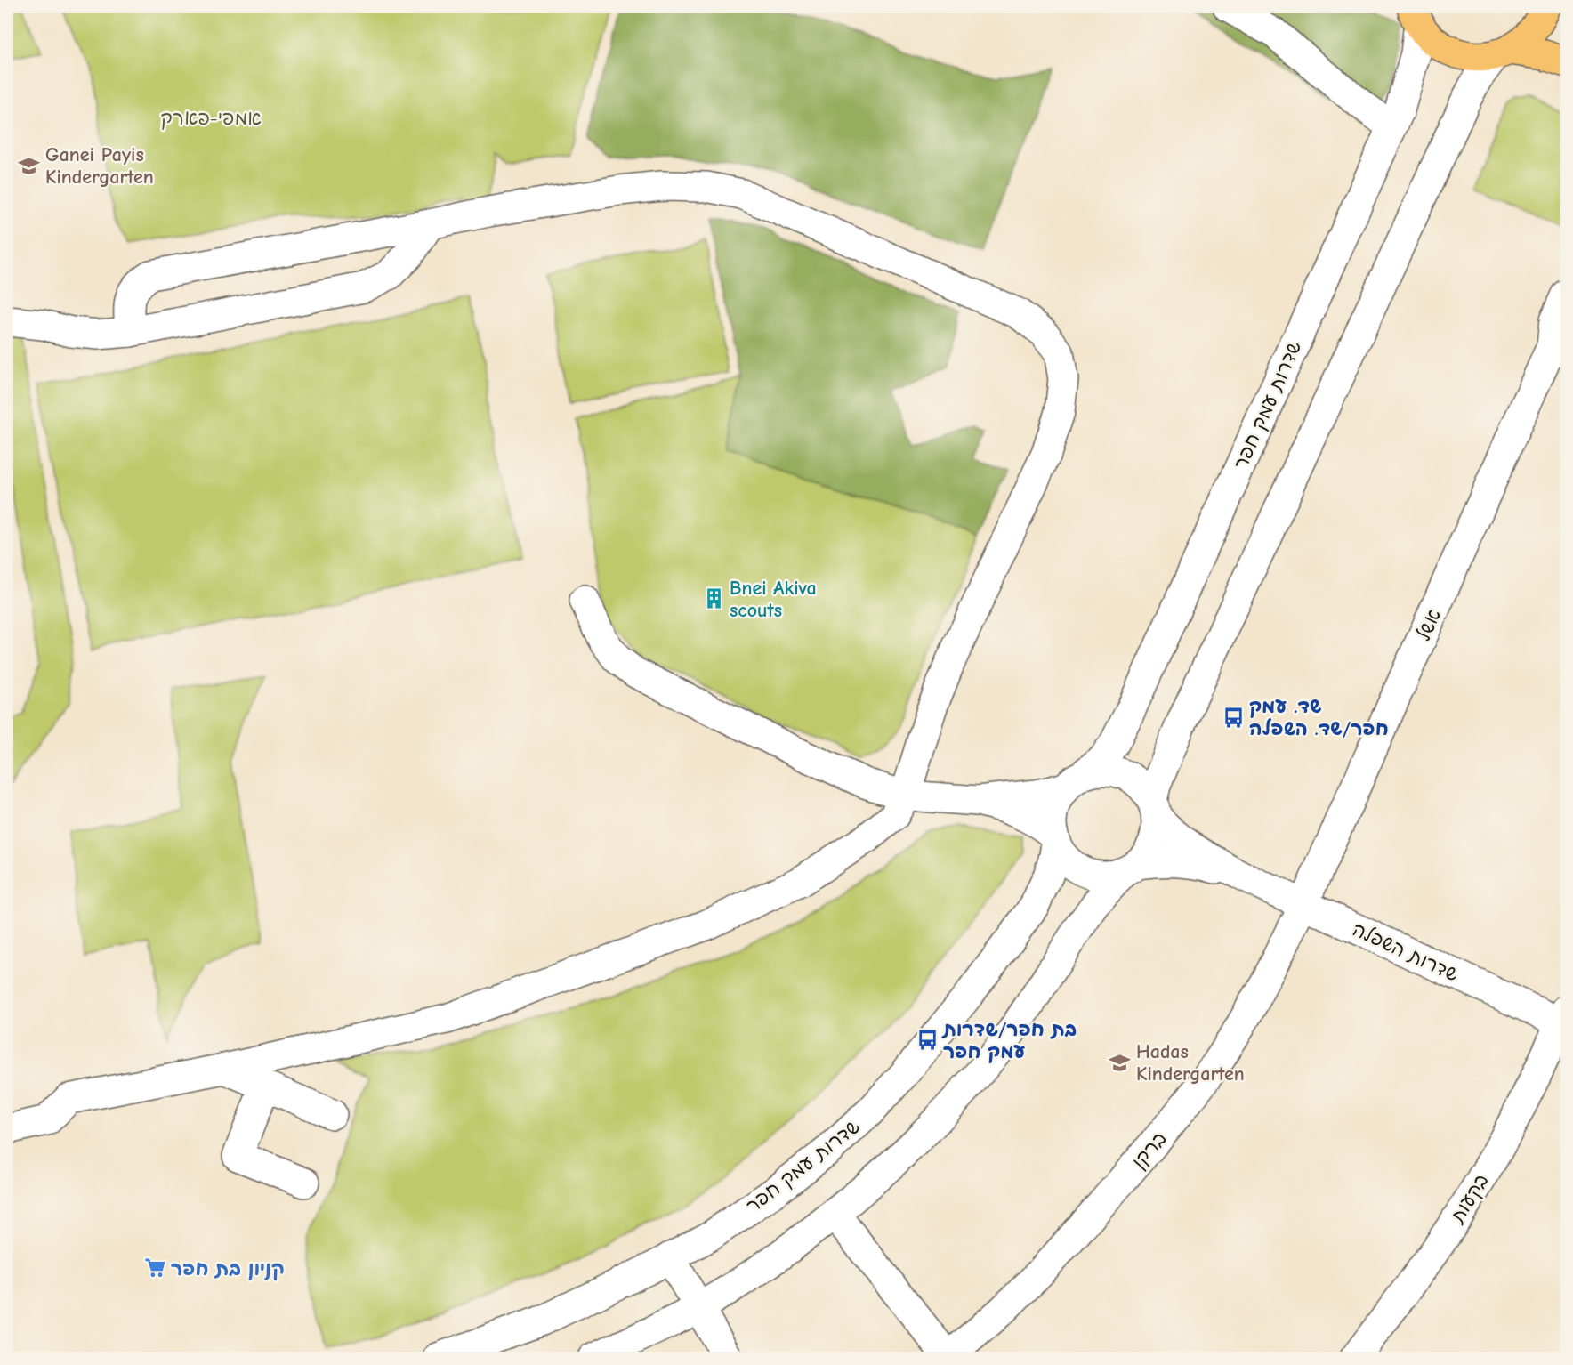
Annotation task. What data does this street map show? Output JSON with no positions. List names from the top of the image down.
{
  "streets": {
    "street": [
      "שדרות עמק חפר",
      "אשל",
      "שדרות השפלה",
      "ברקן",
      "בקעות"
    ]
  },
  "crossings": [
    ["שדרות עמק חפר", "שדרות השפלה"],
    ["אשל", "שדרות השפלה"],
    ["אשל", "ברקן"],
    ["שדרות השפלה", "ברקן"],
    ["שדרות השפלה", "בקעות"]
  ],
  "parks": ["אמפי-פארק"],
  "places": {
    "school or university": ["Ganei Payis Kindergarten", "Hadas Kindergarten"],
    "building": ["Bnei Akiva scouts"],
    "bus stop": ["שד. עמק חפר/שד. השפלה", "בת חפר/שדרות עמק חפר"],
    "supermarket": ["קניון בת חפר"]
  }
}
